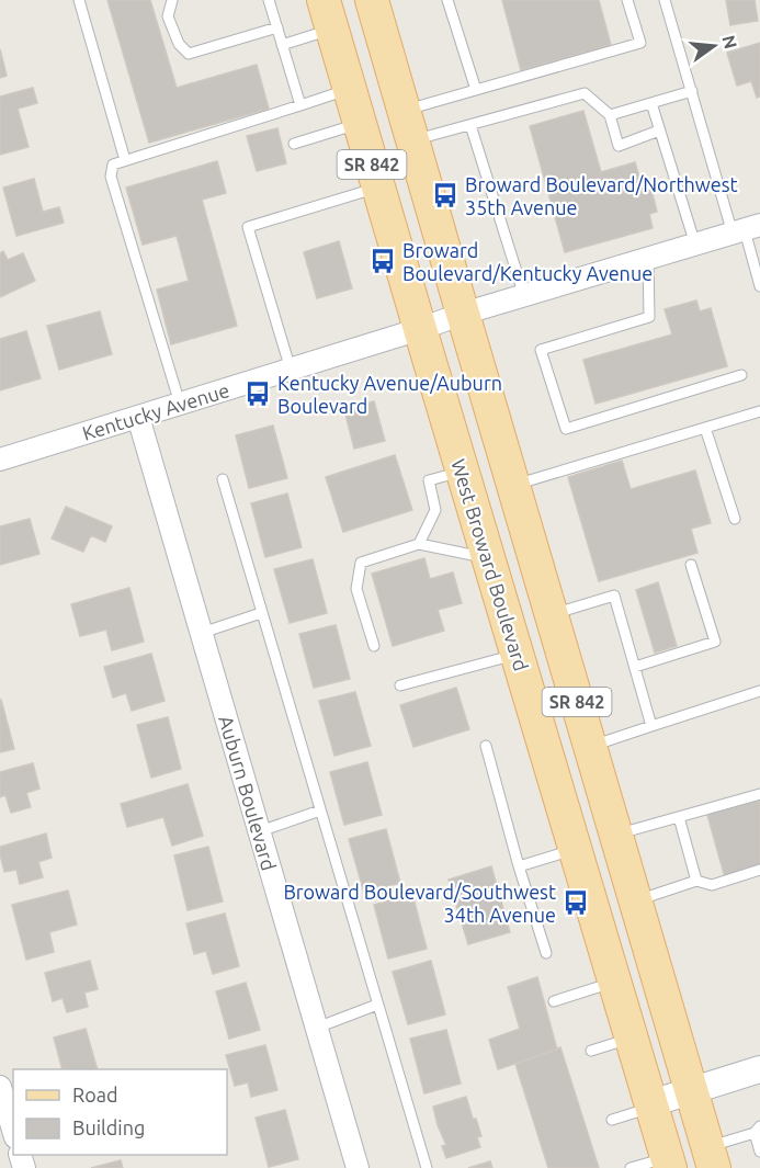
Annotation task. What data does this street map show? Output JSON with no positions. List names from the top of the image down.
{
  "streets": {
    "main road": ["SR 842", "West Broward Boulevard"],
    "street": ["Kentucky Avenue", "Auburn Boulevard"]
  },
  "crossings": [
    ["SR 842", "Kentucky Avenue"],
    ["Kentucky Avenue", "West Broward Boulevard"],
    ["Kentucky Avenue", "Auburn Boulevard"]
  ],
  "places": {
    "bus stop": [
      "Broward Boulevard/Northwest 35th Avenue",
      "Broward Boulevard/Kentucky Avenue",
      "Kentucky Avenue/Auburn Boulevard",
      "Broward Boulevard/Southwest 34th Avenue"
    ]
  },
  "legend": ["Road", "Building"],
  "north": "right"
}
